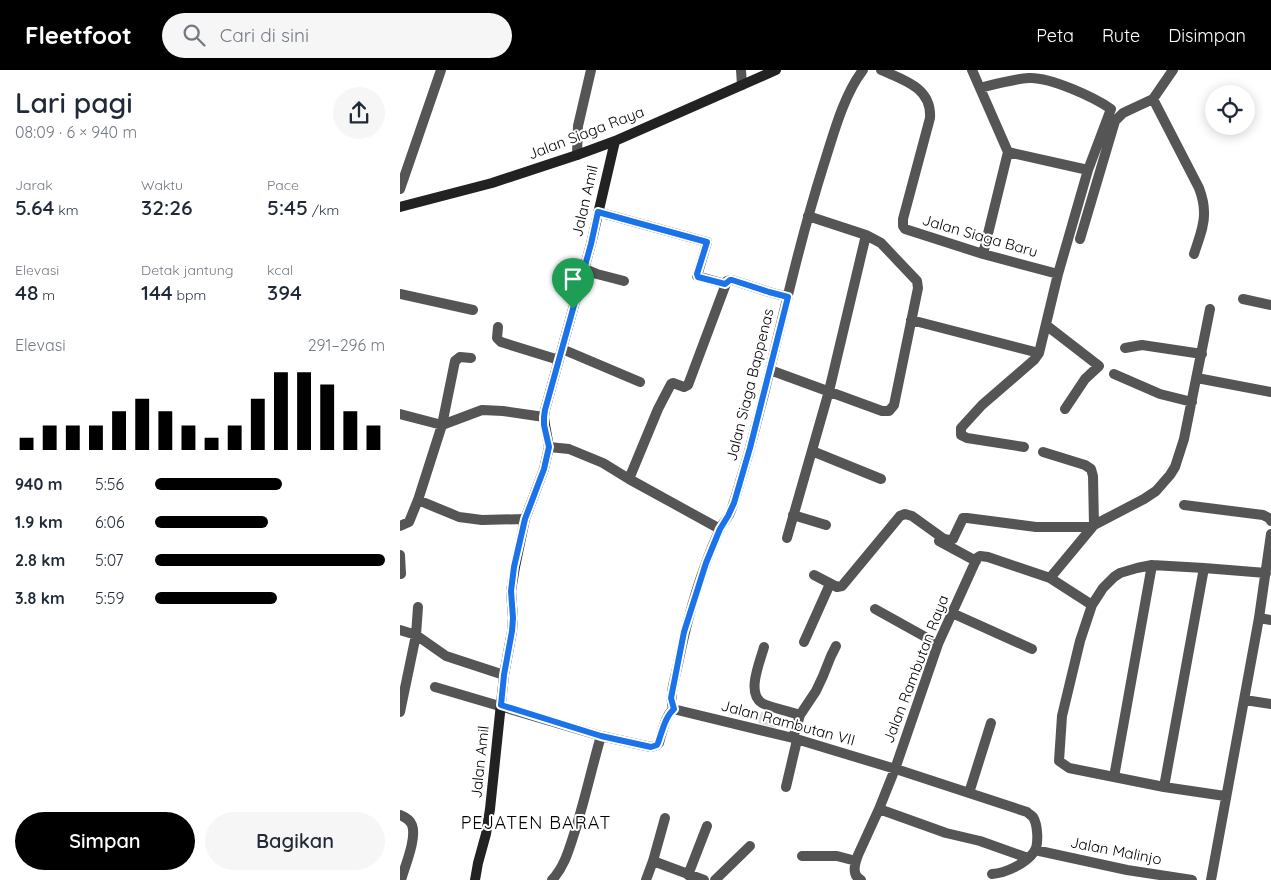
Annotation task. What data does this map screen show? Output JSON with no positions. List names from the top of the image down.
{
  "streets": {
    "street": [
      "Jalan Siaga Raya",
      "Jalan Amil",
      "Jalan Siaga Baru",
      "Jalan Siaga Bappenas",
      "Jalan Rambutan Raya",
      "Jalan Rambutan VII",
      "Jalan Malinjo"
    ]
  },
  "crossings": [
    ["Jalan Siaga Raya", "Jalan Amil"],
    ["Jalan Siaga Bappenas", "Jalan Rambutan VII"],
    ["Jalan Rambutan Raya", "Jalan Rambutan VII"],
    ["Jalan Rambutan Raya", "Jalan Malinjo"],
    ["Jalan Rambutan VII", "Jalan Malinjo"]
  ],
  "districts": ["PEJATEN BARAT"],
  "page": {
    "header": "Fleetfoot",
    "search": "Cari di sini",
    "nav": ["Peta", "Rute", "Disimpan"],
    "heading": ["Lari pagi", "08:09 · 6 × 940 m"],
    "stats": [
      ["Jarak", "5.64 km"],
      ["Waktu", "32:26"],
      ["Pace", "5:45 /km"],
      ["Elevasi", "48 m"],
      ["Detak jantung", "144 bpm"],
      ["kcal", "394"]
    ],
    "chart": ["Elevasi", "291–296 m"],
    "list": [
      {
        "name": "940 m",
        "note": "5:56"
      },
      {
        "name": "1.9 km",
        "note": "6:06"
      },
      {
        "name": "2.8 km",
        "note": "5:07"
      },
      {
        "name": "3.8 km",
        "note": "5:59"
      }
    ],
    "buttons": ["Simpan", "Bagikan"]
  }
}
